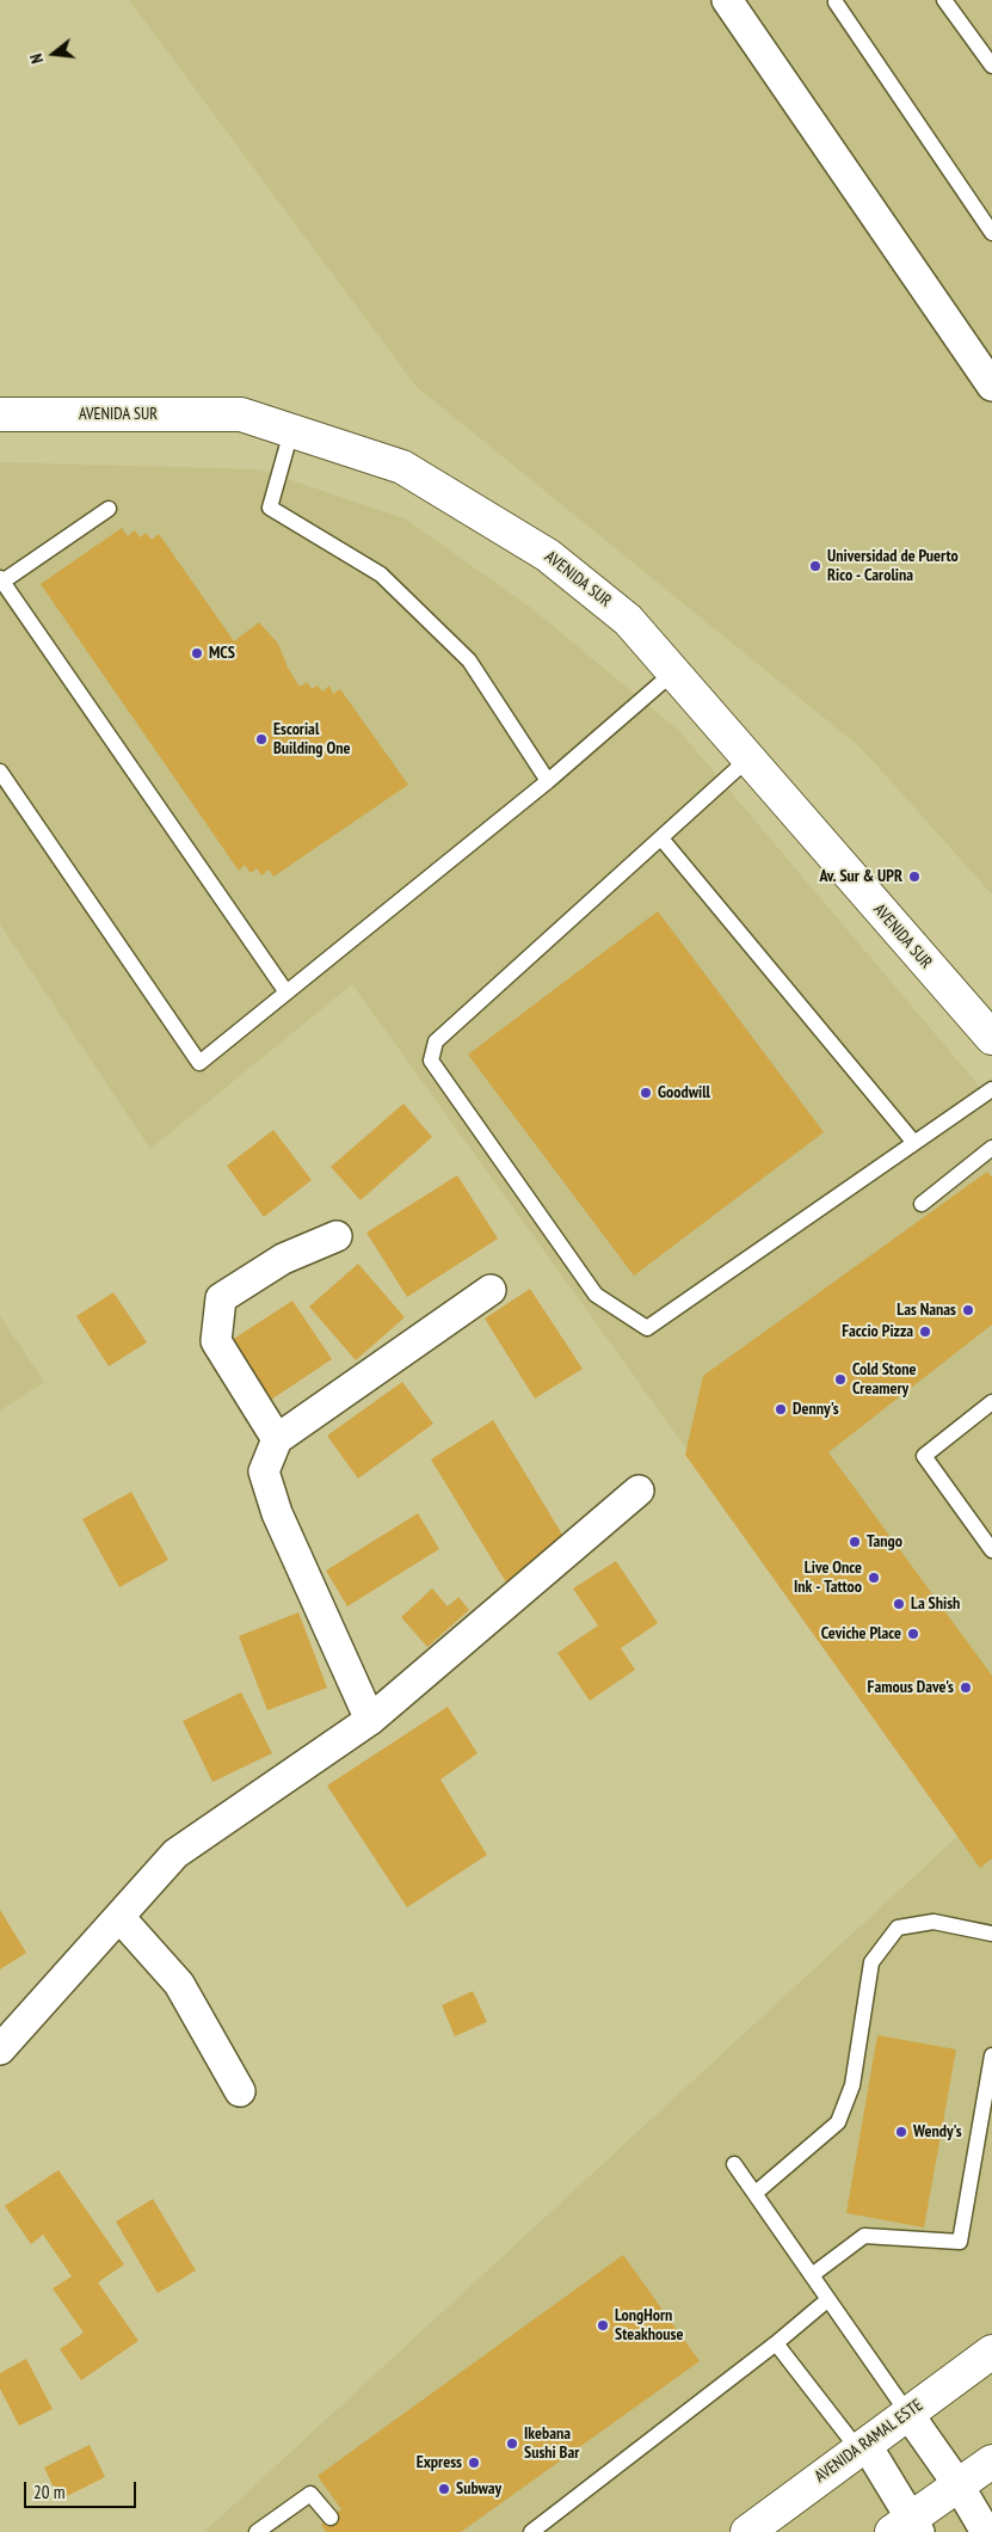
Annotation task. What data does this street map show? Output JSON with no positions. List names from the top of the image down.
{
  "streets": {
    "street": ["AVENIDA SUR", "AVENIDA RAMAL ESTE"]
  },
  "places": [
    "Universidad de Puerto Rico - Carolina",
    "MCS",
    "Escorial Building One",
    "Av. Sur & UPR",
    "Goodwill",
    "Las Nanas",
    "Faccio Pizza",
    "Cold Stone Creamery",
    "Denny's",
    "Tango",
    "Live Once Ink - Tattoo",
    "La Shish",
    "Ceviche Place",
    "Famous Dave's",
    "Wendy's",
    "LongHorn Steakhouse",
    "Ikebana Sushi Bar",
    "Express",
    "Subway"
  ],
  "scale_bar": "20 m",
  "north": "left"
}
